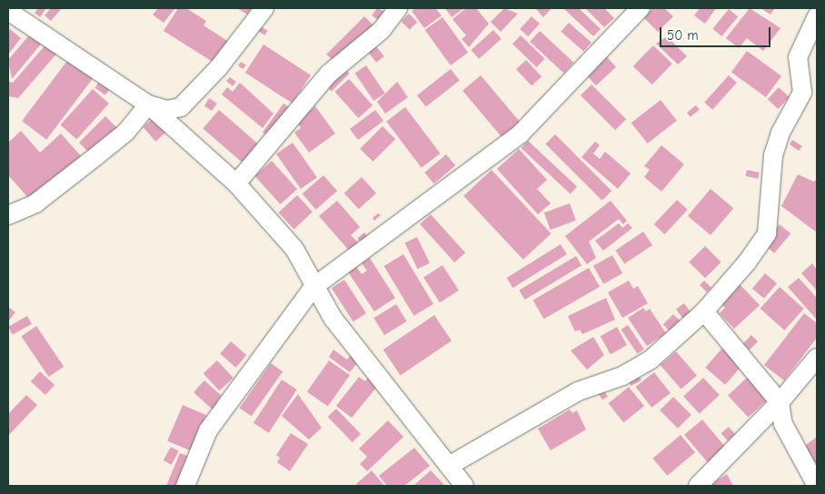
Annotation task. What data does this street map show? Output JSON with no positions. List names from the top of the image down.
{
  "scale_bar": "50 m"
}
